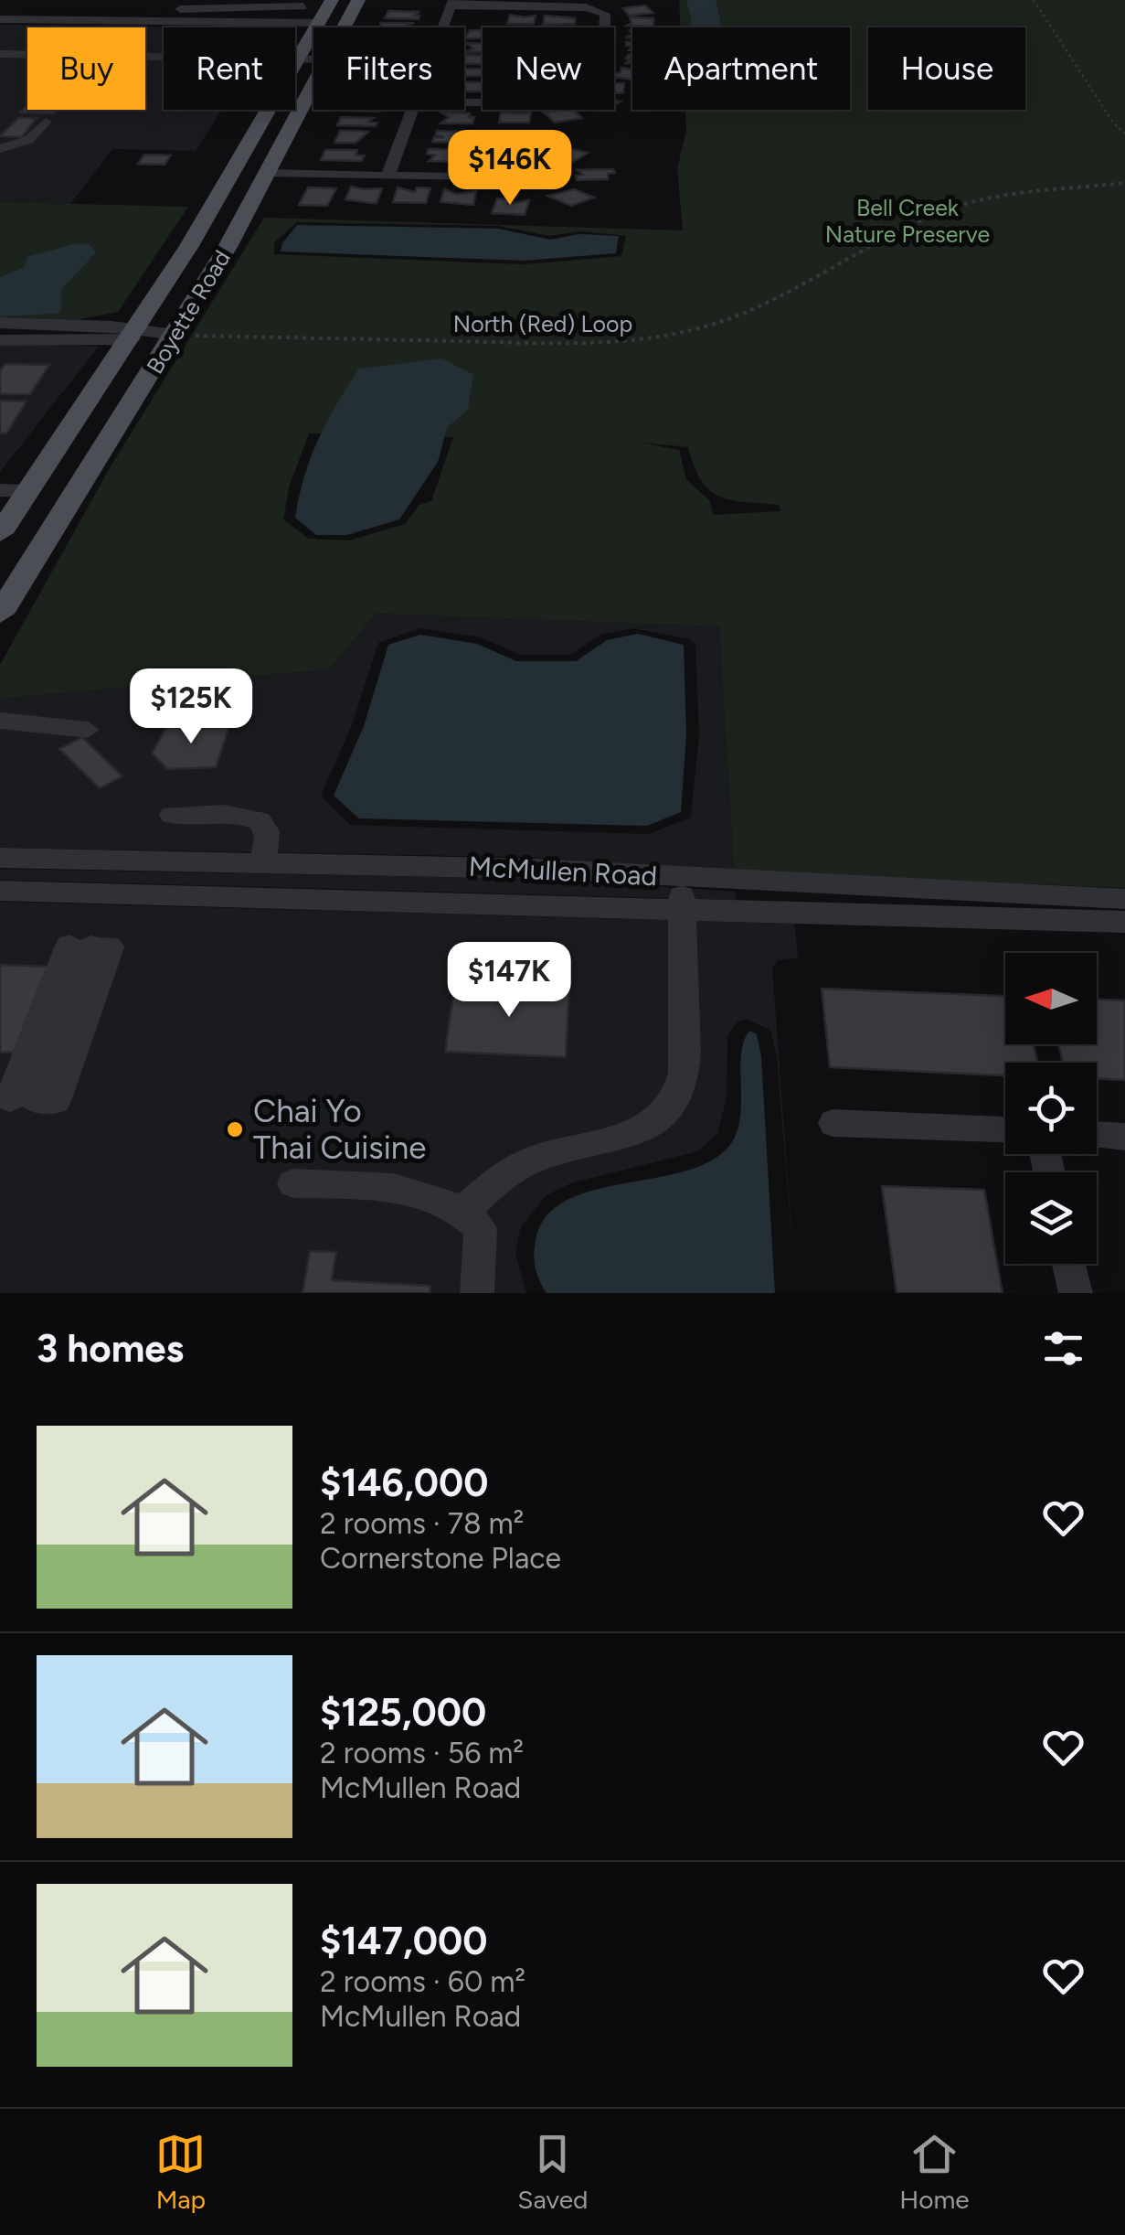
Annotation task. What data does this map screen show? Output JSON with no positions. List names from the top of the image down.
{
  "streets": {
    "main road": ["Boyette Road"],
    "street": ["McMullen Road"],
    "path": ["North (Red) Loop"]
  },
  "parks": ["Bell Creek Nature Preserve"],
  "places": ["Chai Yo Thai Cuisine"],
  "north": "left",
  "page": {
    "chip": [
      "Buy",
      "Rent",
      "Filters",
      "New",
      "Apartment",
      "House"
    ],
    "price": ["$146K", "$125K", "$147K"],
    "heading": "3 homes",
    "list": [
      {
        "name": "$146,000",
        "note": "2 rooms · 78 m² · Cornerstone Place"
      },
      {
        "name": "$125,000",
        "note": "2 rooms · 56 m² · McMullen Road"
      },
      {
        "name": "$147,000",
        "note": "2 rooms · 60 m² · McMullen Road"
      }
    ],
    "tabs": ["Map", "Saved", "Home"]
  }
}
